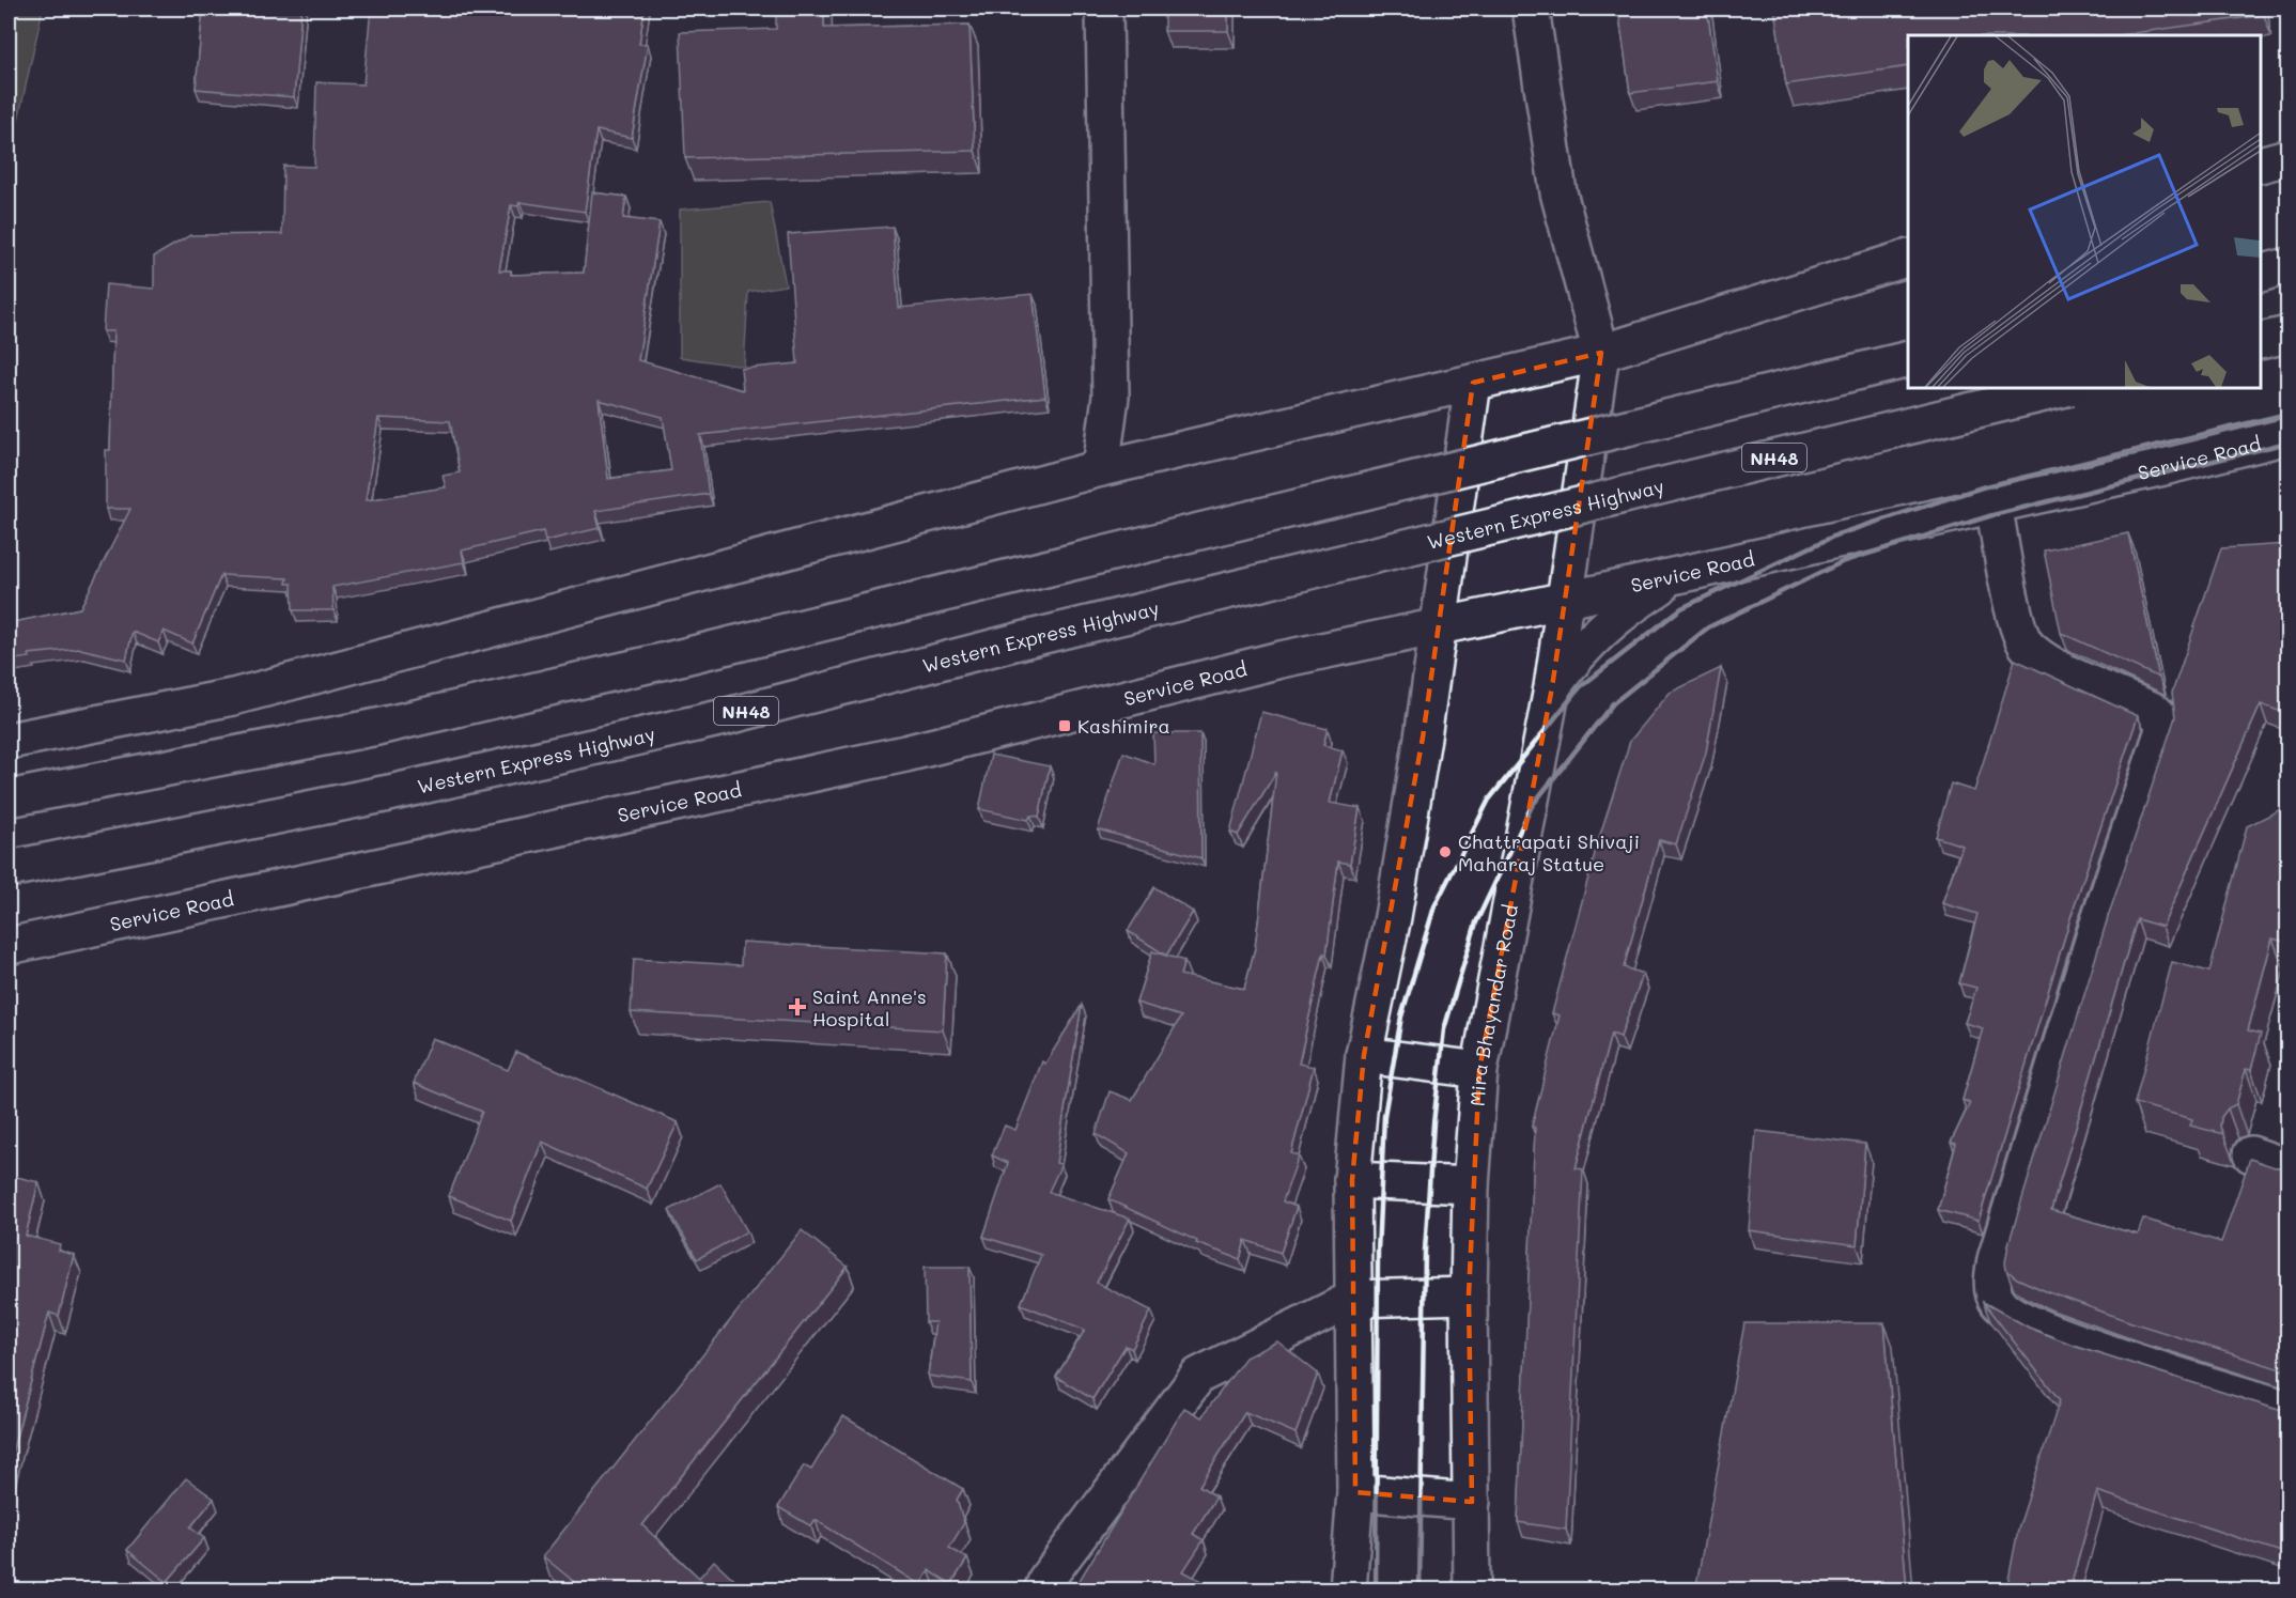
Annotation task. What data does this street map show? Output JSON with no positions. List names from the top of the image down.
{
  "streets": {
    "main road": [
      "NH48",
      "Service Road",
      "Western Express Highway",
      "Mira Bhayandar Road"
    ]
  },
  "crossings": [
    ["Service Road", "Mira Bhayandar Road"]
  ],
  "places": {
    "transit": ["Kashimira"],
    "other": ["Chattrapati Shivaji Maharaj Statue"],
    "health": ["Saint Anne's Hospital"]
  }
}
